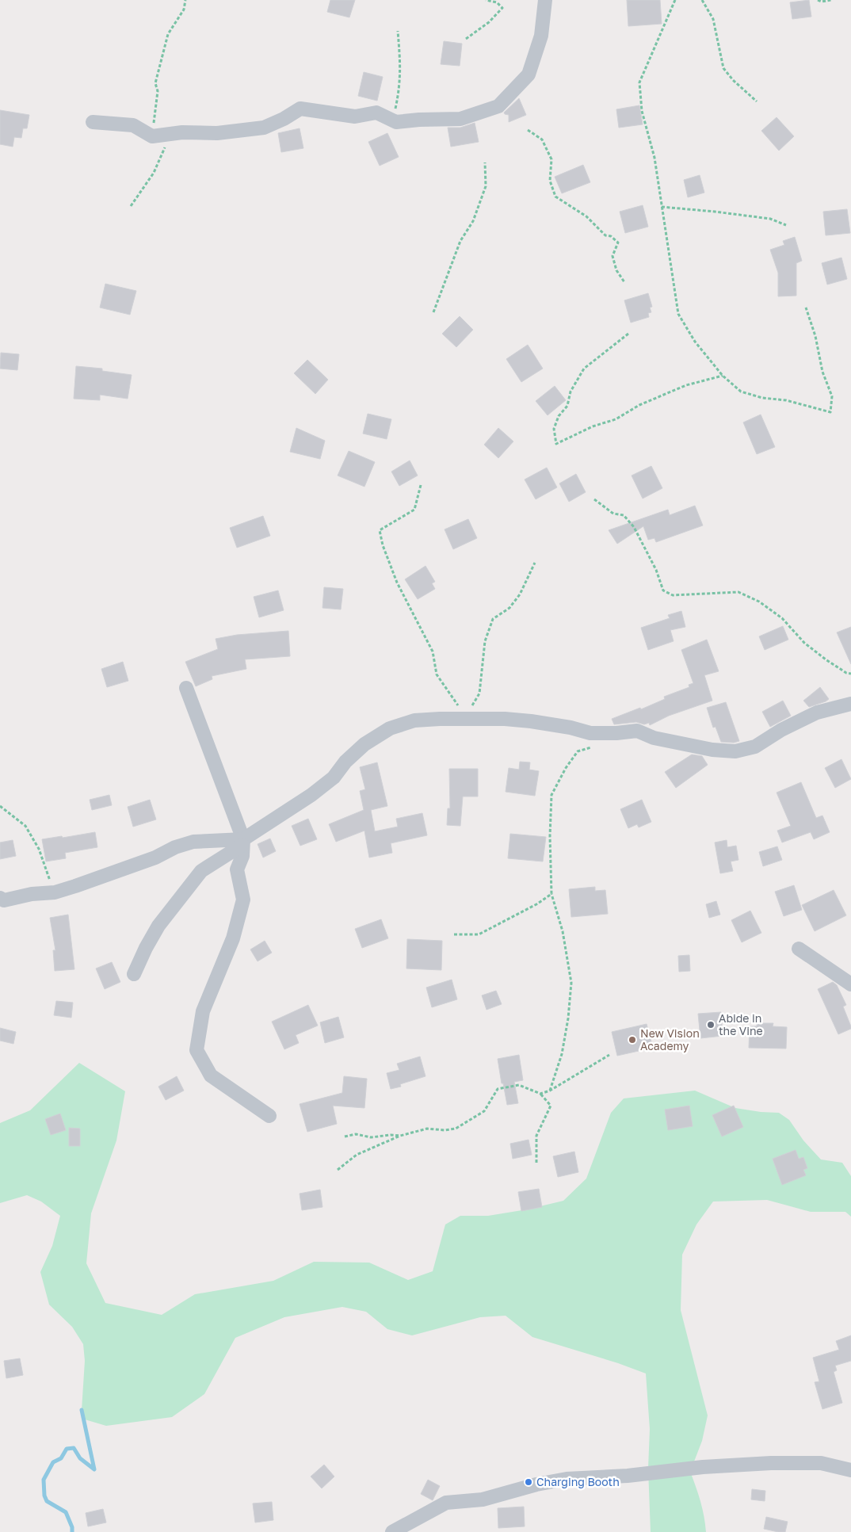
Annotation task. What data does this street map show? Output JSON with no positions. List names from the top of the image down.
{
  "places": ["Abide in the Vine", "New Vision Academy", "Charging Booth"]
}
